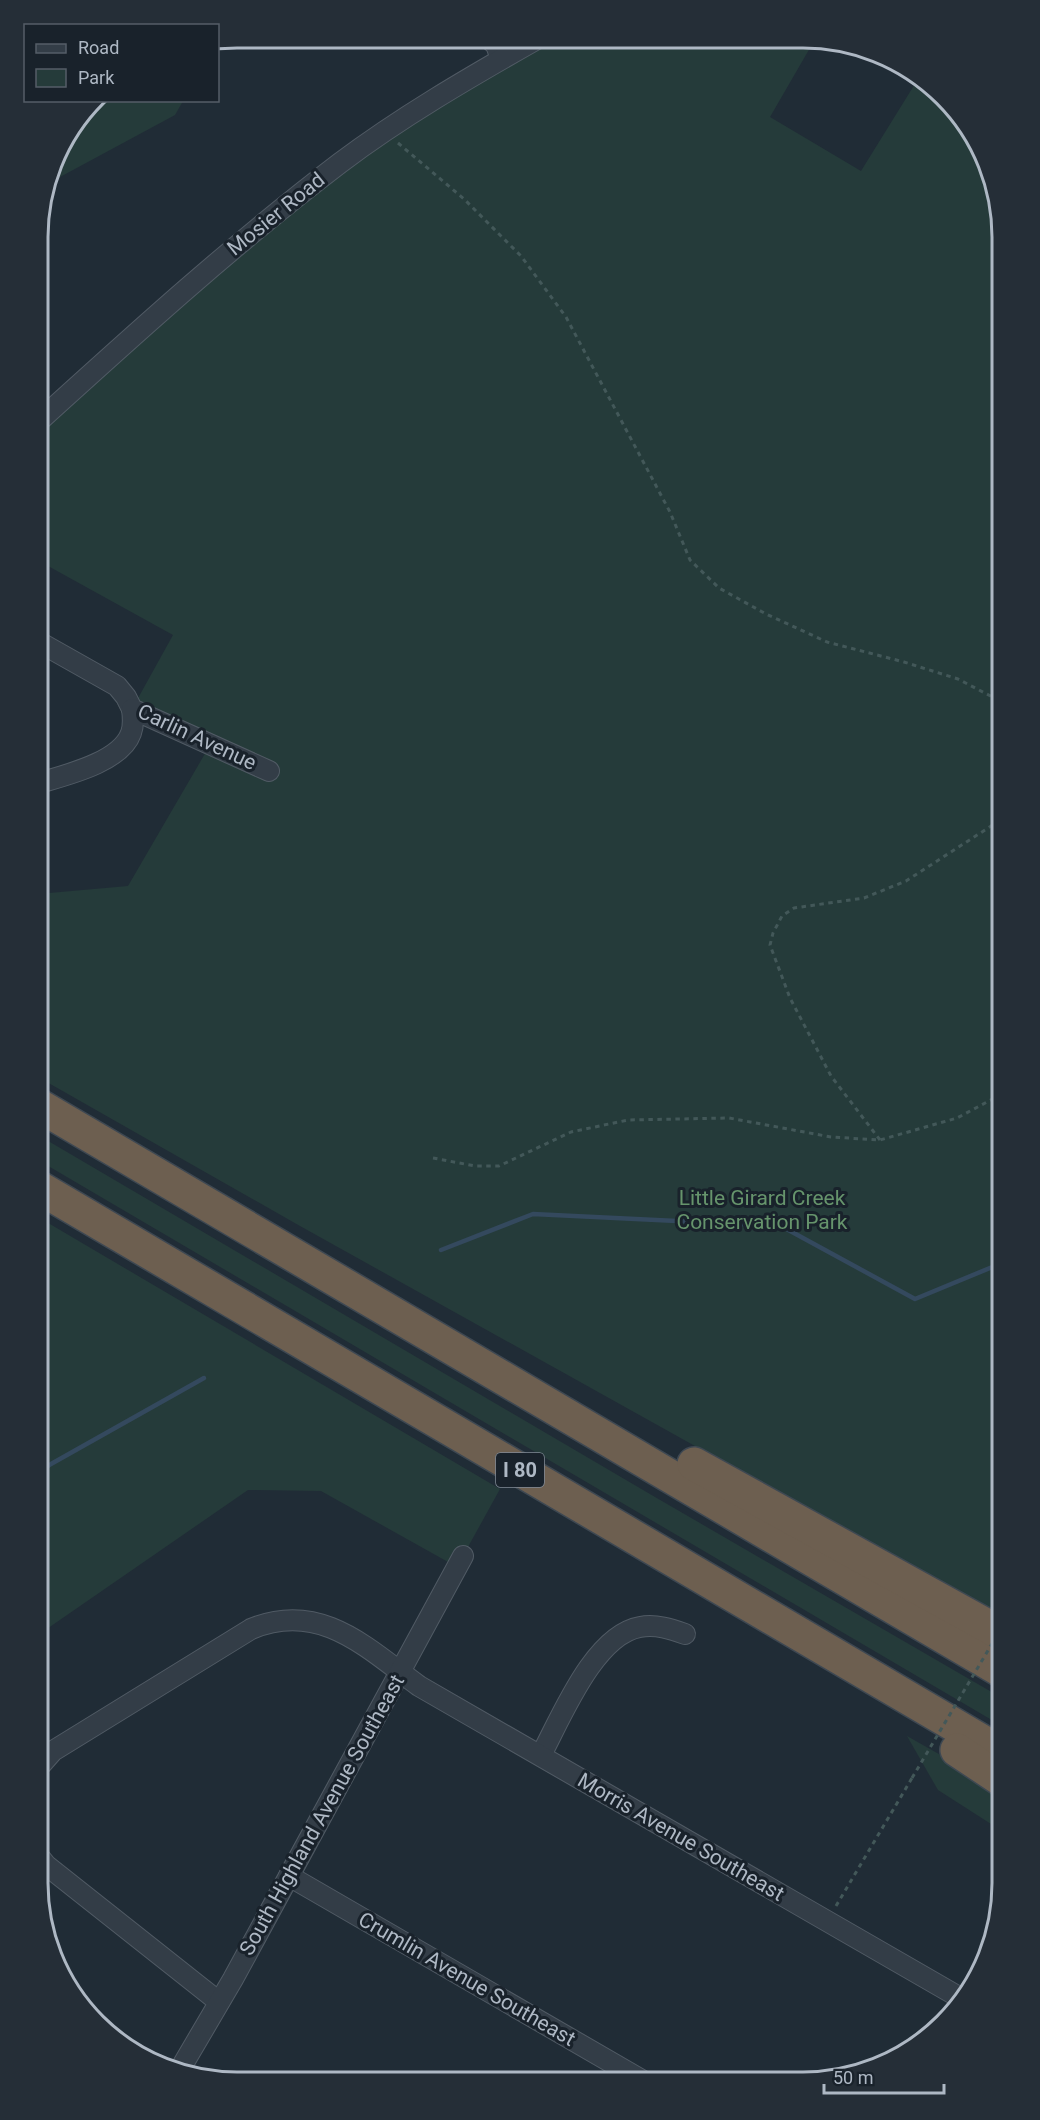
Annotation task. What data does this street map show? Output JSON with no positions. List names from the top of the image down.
{
  "streets": {
    "highway": ["I 80"],
    "street": [
      "Mosier Road",
      "Carlin Avenue",
      "South Highland Avenue Southeast",
      "Morris Avenue Southeast",
      "Crumlin Avenue Southeast"
    ]
  },
  "crossings": [
    ["South Highland Avenue Southeast", "Morris Avenue Southeast"],
    ["South Highland Avenue Southeast", "Crumlin Avenue Southeast"]
  ],
  "parks": ["Little Girard Creek Conservation Park"],
  "legend": ["Road", "Park"],
  "scale_bar": "50 m"
}
